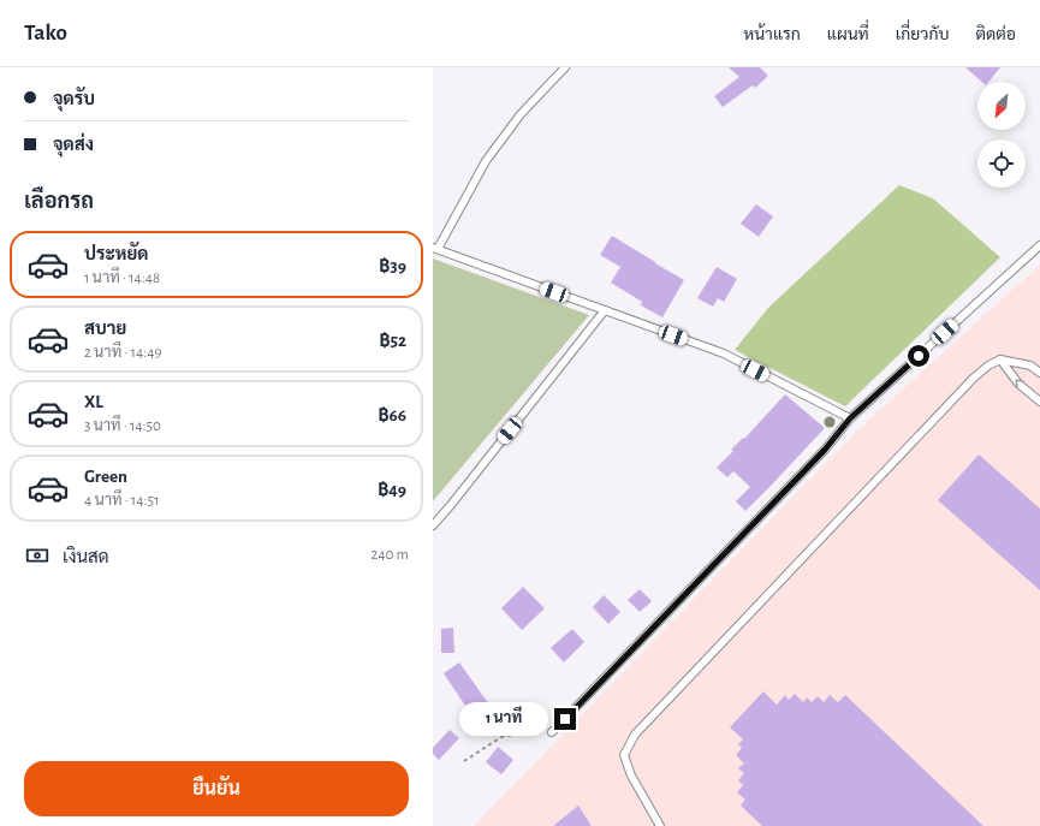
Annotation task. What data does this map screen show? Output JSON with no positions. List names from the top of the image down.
{
  "north": "bottom left",
  "page": {
    "header": "Tako",
    "nav": [
      "หน้าแรก",
      "แผนที่",
      "เกี่ยวกับ",
      "ติดต่อ"
    ],
    "banner": ["จุดรับ", "จุดส่ง"],
    "heading": "เลือกรถ",
    "list": [
      {
        "name": "ประหยัด",
        "note": "1 นาที · 14:48",
        "value": "฿39"
      },
      {
        "name": "สบาย",
        "note": "2 นาที · 14:49",
        "value": "฿52"
      },
      {
        "name": "XL",
        "note": "3 นาที · 14:50",
        "value": "฿66"
      },
      {
        "name": "Green",
        "note": "4 นาที · 14:51",
        "value": "฿49"
      }
    ],
    "pay": ["เงินสด", "240 m"],
    "bubble": "1 นาที",
    "buttons": "ยืนยัน"
  }
}
